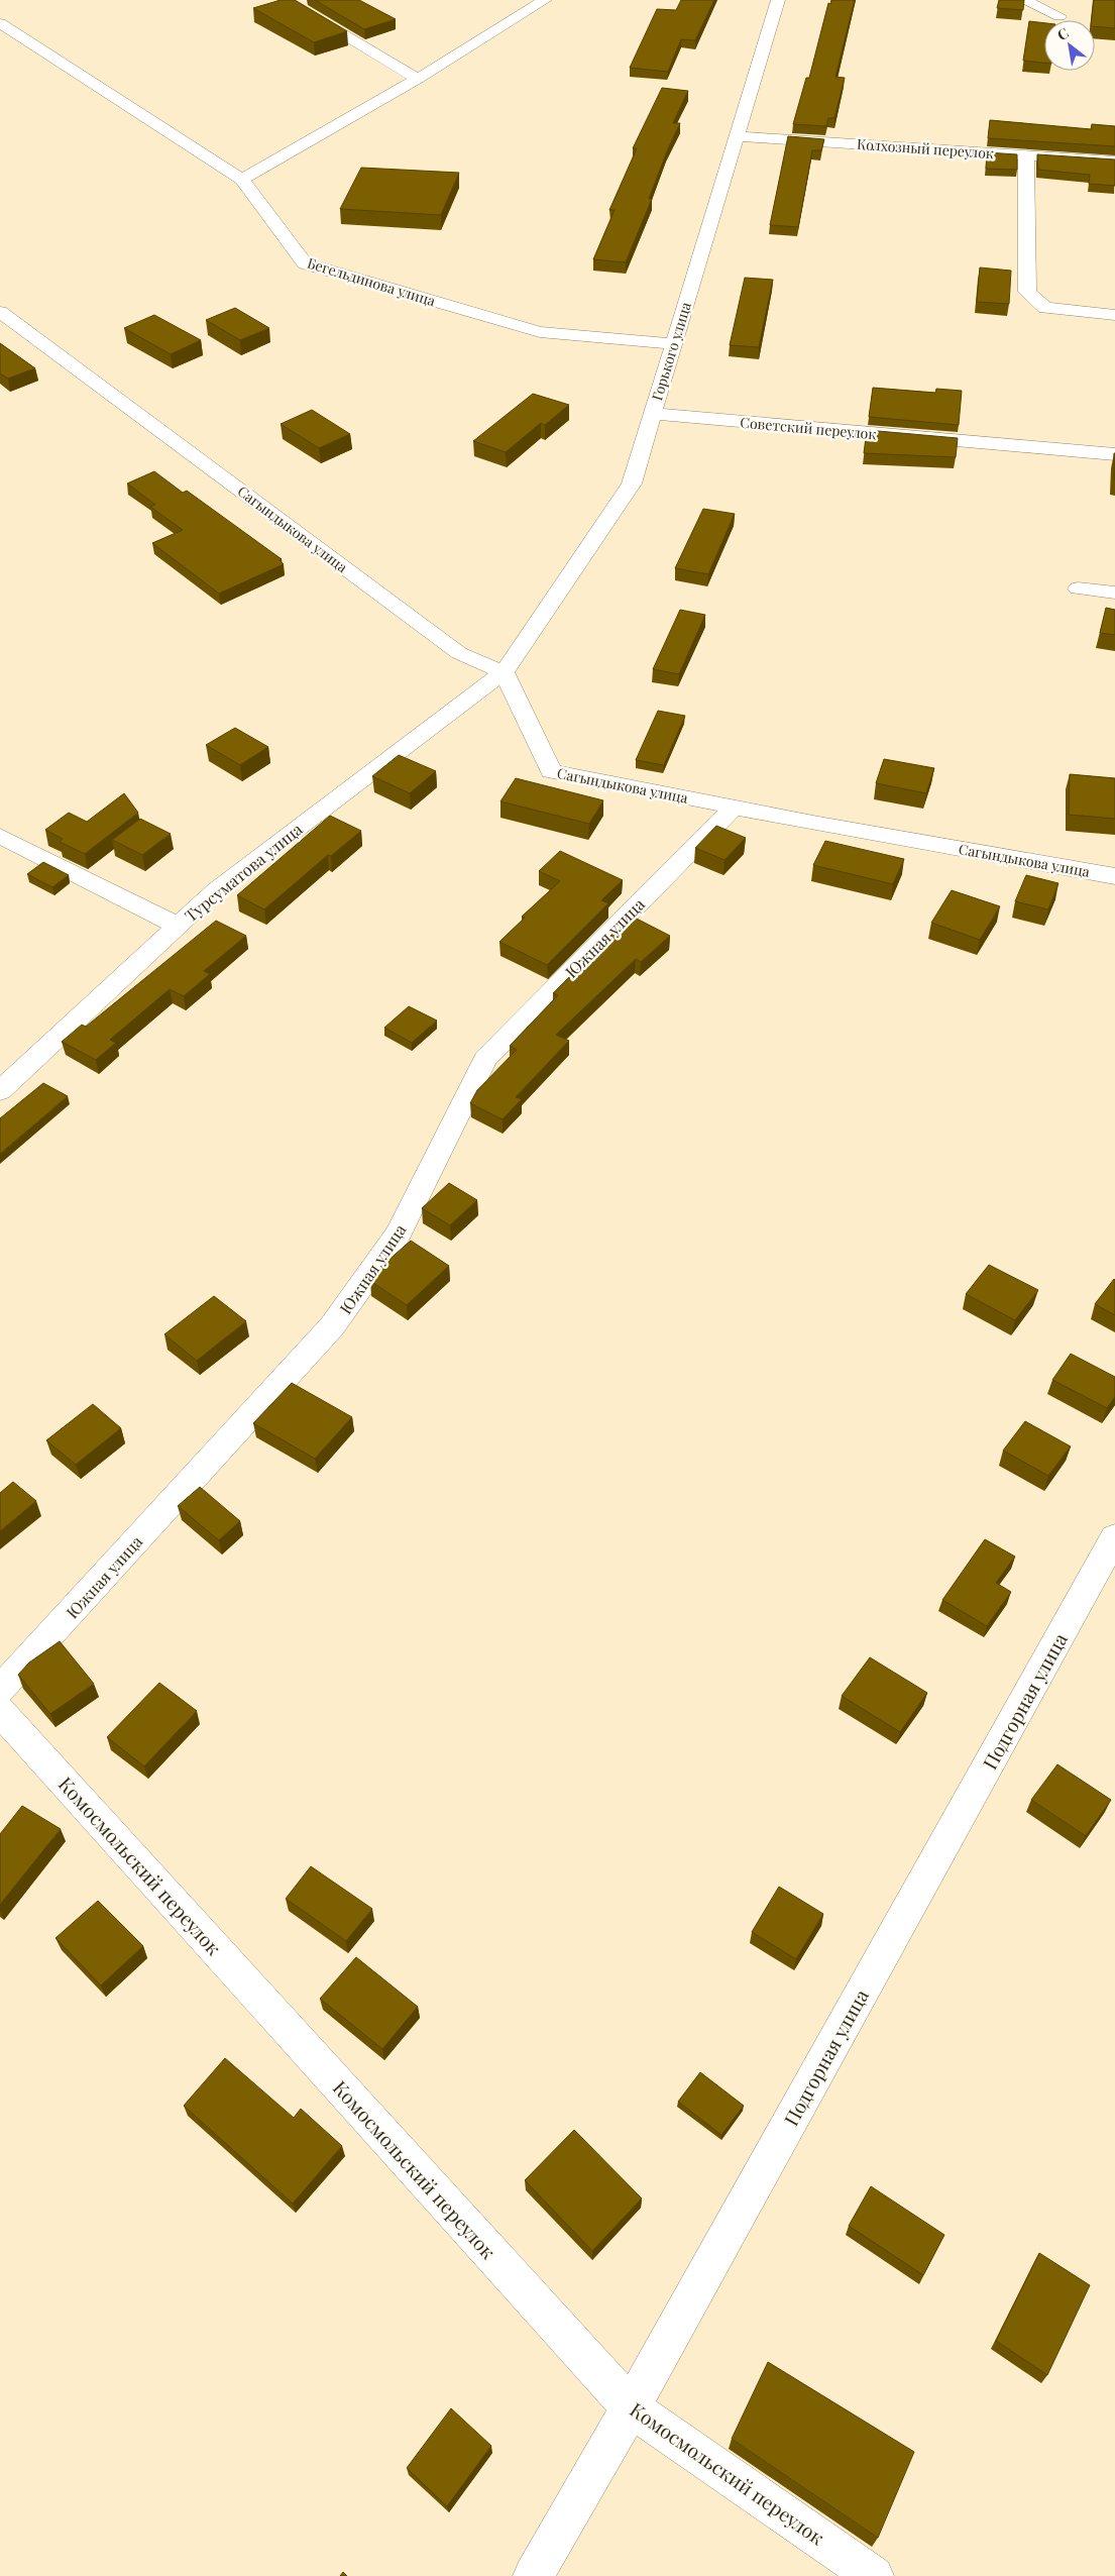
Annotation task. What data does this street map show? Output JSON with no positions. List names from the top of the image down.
{
  "streets": {
    "street": [
      "Колхозный переулок",
      "Бегельдинова улица",
      "Горького улица",
      "Советский переулок",
      "Сагындыкова улица",
      "Турсуматова улица",
      "Южная улица",
      "Подгорная улица",
      "Комосмольский переулок"
    ]
  },
  "crossings": [
    ["Колхозный переулок", "Горького улица"],
    ["Бегельдинова улица", "Горького улица"],
    ["Горького улица", "Советский переулок"],
    ["Горького улица", "Сагындыкова улица"],
    ["Горького улица", "Турсуматова улица"],
    ["Сагындыкова улица", "Турсуматова улица"],
    ["Сагындыкова улица", "Южная улица"],
    ["Подгорная улица", "Комосмольский переулок"]
  ],
  "north": "top left"
}
